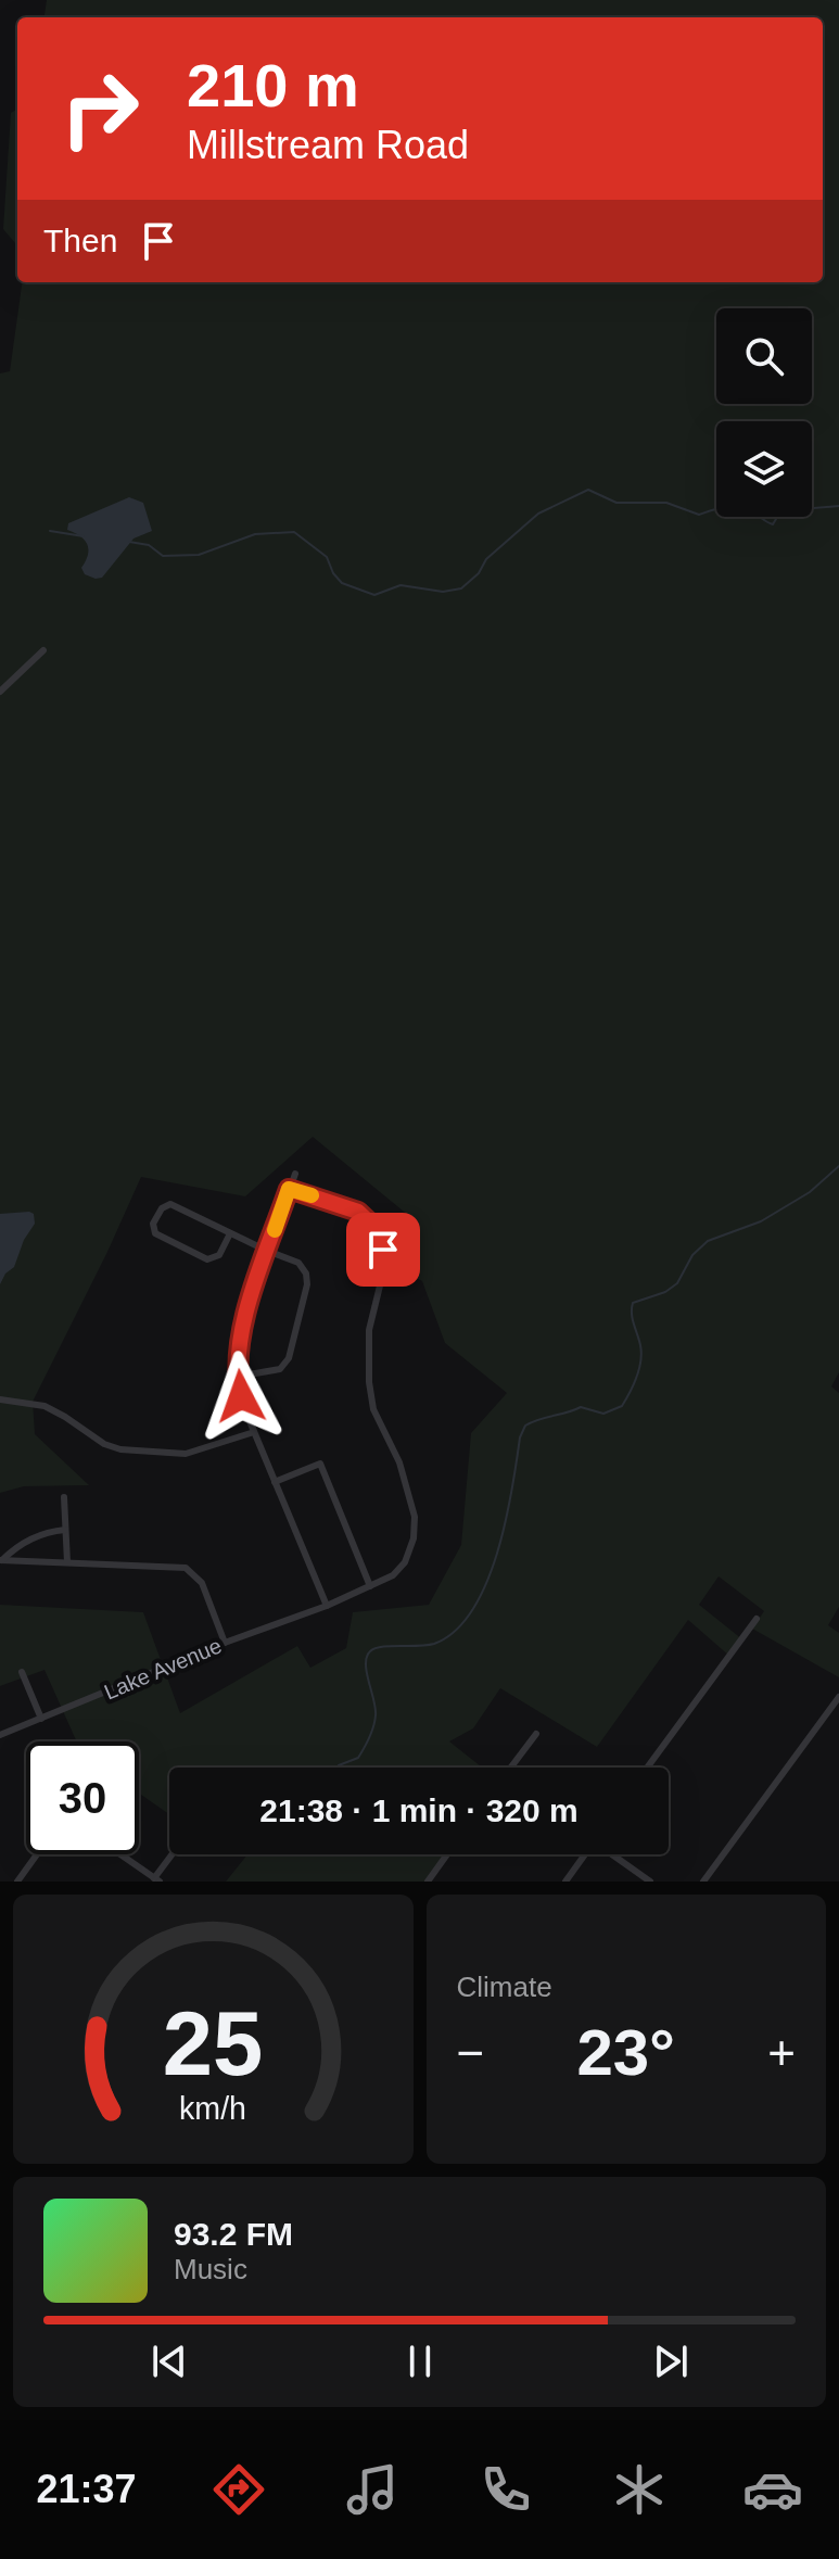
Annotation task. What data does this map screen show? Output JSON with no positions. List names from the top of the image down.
{
  "streets": {
    "street": ["Lake Avenue"]
  },
  "page": {
    "turn": ["210 m", "Millstream Road"],
    "then": "Then",
    "limit": "30",
    "trip": "21:38 · 1 min · 320 m",
    "tile": "Climate",
    "heat": ["−", "23°", "+"],
    "song": ["93.2 FM", "Music"],
    "tabs": "21:37",
    "gauge": ["25", "km/h"]
  }
}
